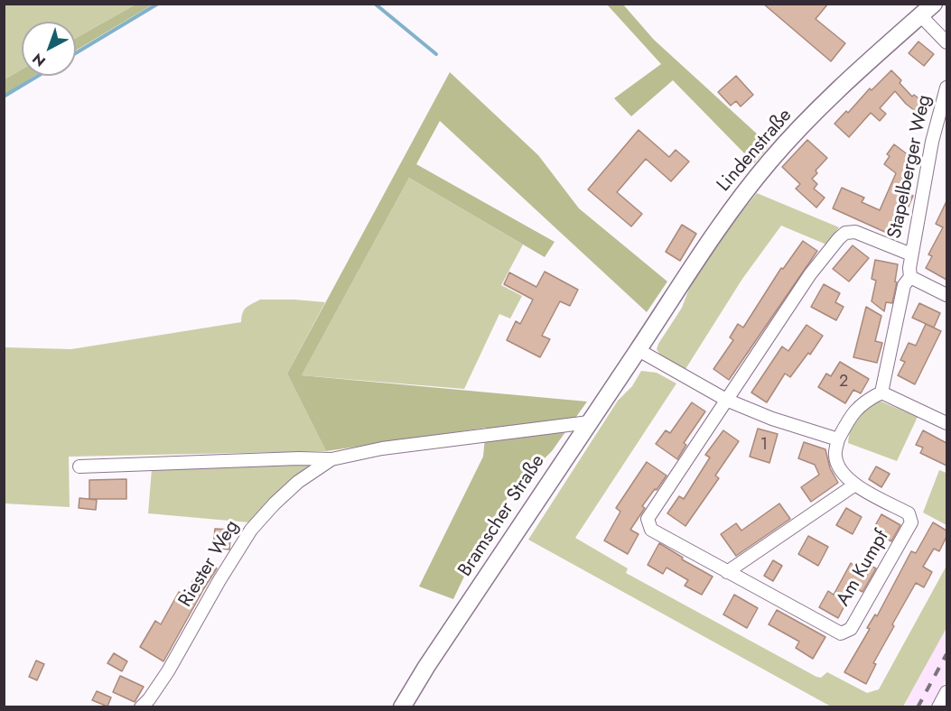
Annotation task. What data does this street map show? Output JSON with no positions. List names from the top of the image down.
{
  "streets": {
    "street": [
      "Lindenstraße",
      "Stapelberger Weg",
      "Bramscher Straße",
      "Riester Weg",
      "Am Kumpf"
    ]
  },
  "crossings": [
    ["Lindenstraße", "Bramscher Straße"],
    ["Bramscher Straße", "Riester Weg"]
  ],
  "house_numbers": ["2", "1"],
  "north": "bottom left"
}
